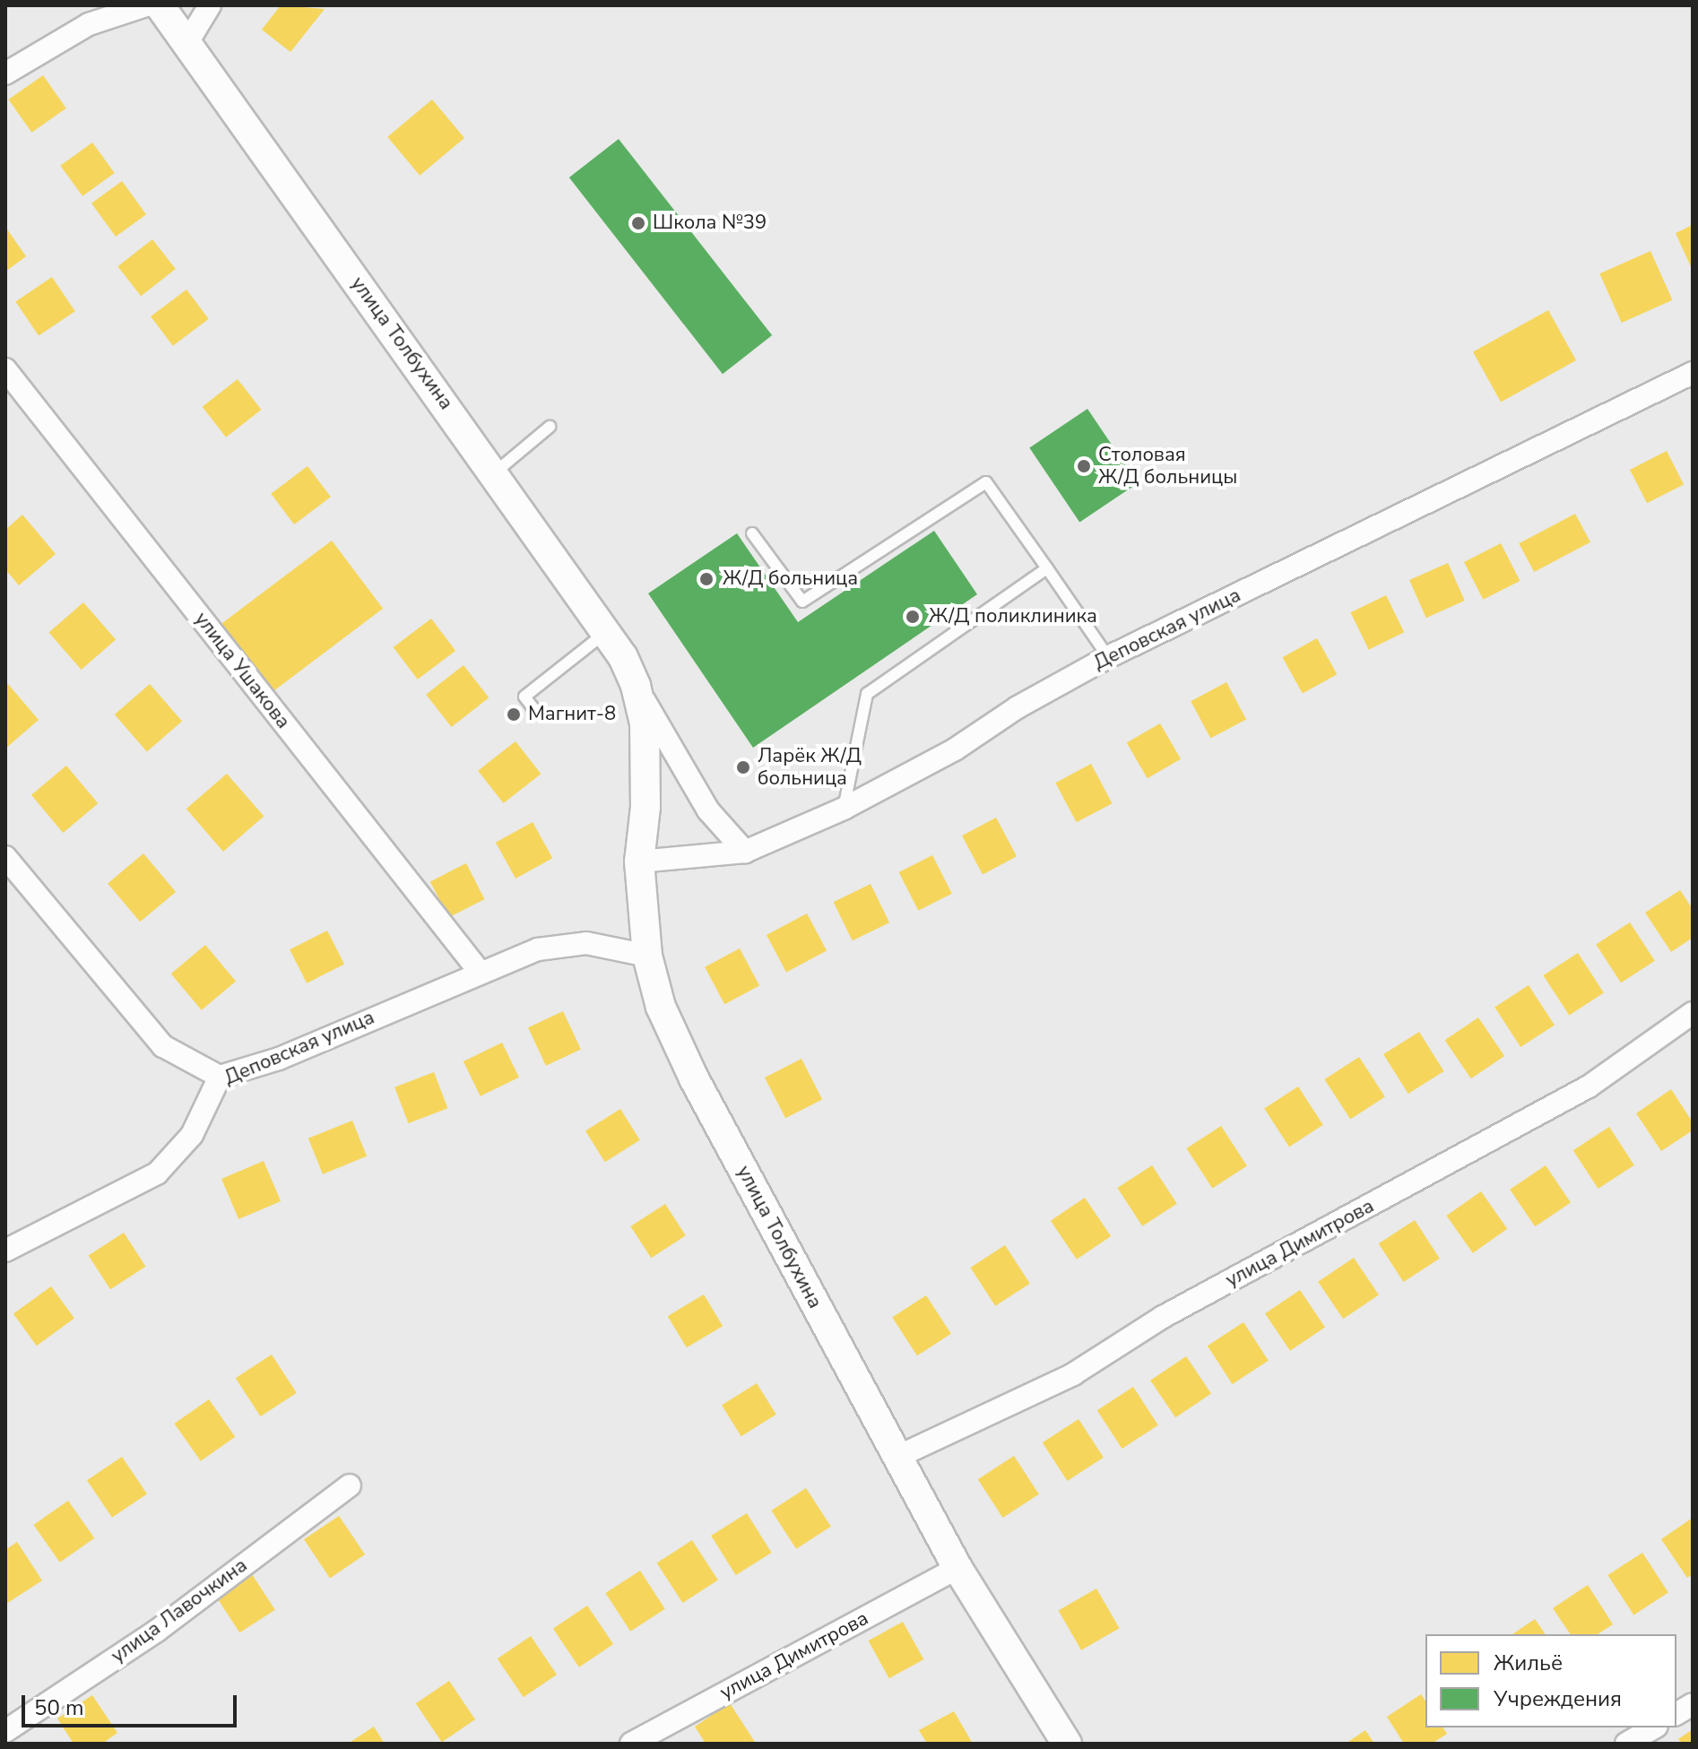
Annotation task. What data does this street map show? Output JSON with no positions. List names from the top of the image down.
{
  "streets": {
    "street": [
      "улица Толбухина",
      "Деповская улица",
      "улица Ушакова",
      "улица Димитрова",
      "улица Лавочкина"
    ]
  },
  "crossings": [
    ["улица Толбухина", "Деповская улица"],
    ["улица Толбухина", "улица Димитрова"],
    ["Деповская улица", "улица Ушакова"]
  ],
  "places": [
    "Школа №39",
    "Столовая Ж/Д больницы",
    "Ж/Д больница",
    "Ж/Д поликлиника",
    "Магнит-8",
    "Ларёк Ж/Д больница"
  ],
  "legend": ["Жильё", "Учреждения"],
  "scale_bar": "50 m"
}
